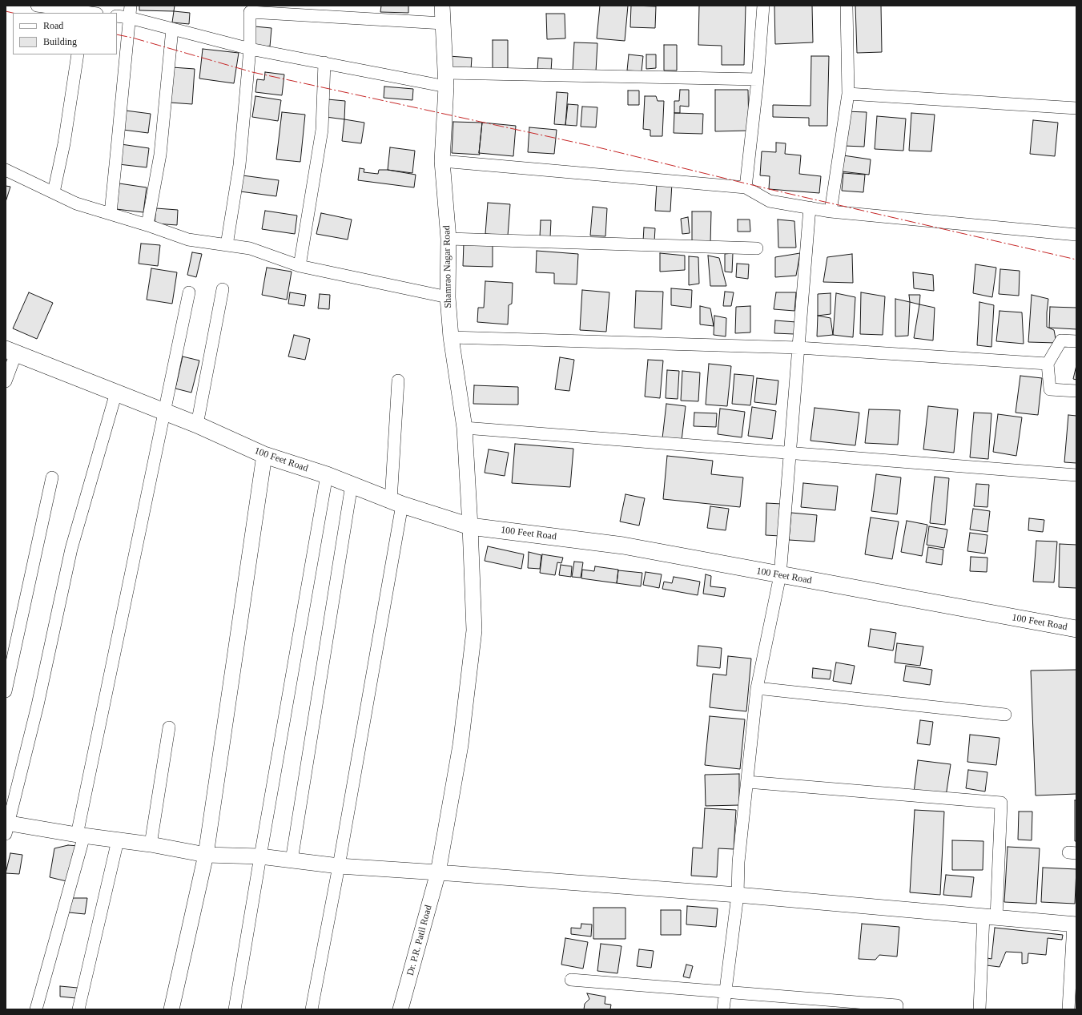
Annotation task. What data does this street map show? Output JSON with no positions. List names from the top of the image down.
{
  "streets": {
    "main road": ["100 Feet Road"],
    "street": ["Shamrao Nagar Road", "Dr. P.R. Patil Road"]
  },
  "crossings": [
    ["Shamrao Nagar Road", "100 Feet Road"],
    ["Shamrao Nagar Road", "Dr. P.R. Patil Road"],
    ["100 Feet Road", "Dr. P.R. Patil Road"]
  ],
  "legend": ["Road", "Building"]
}
